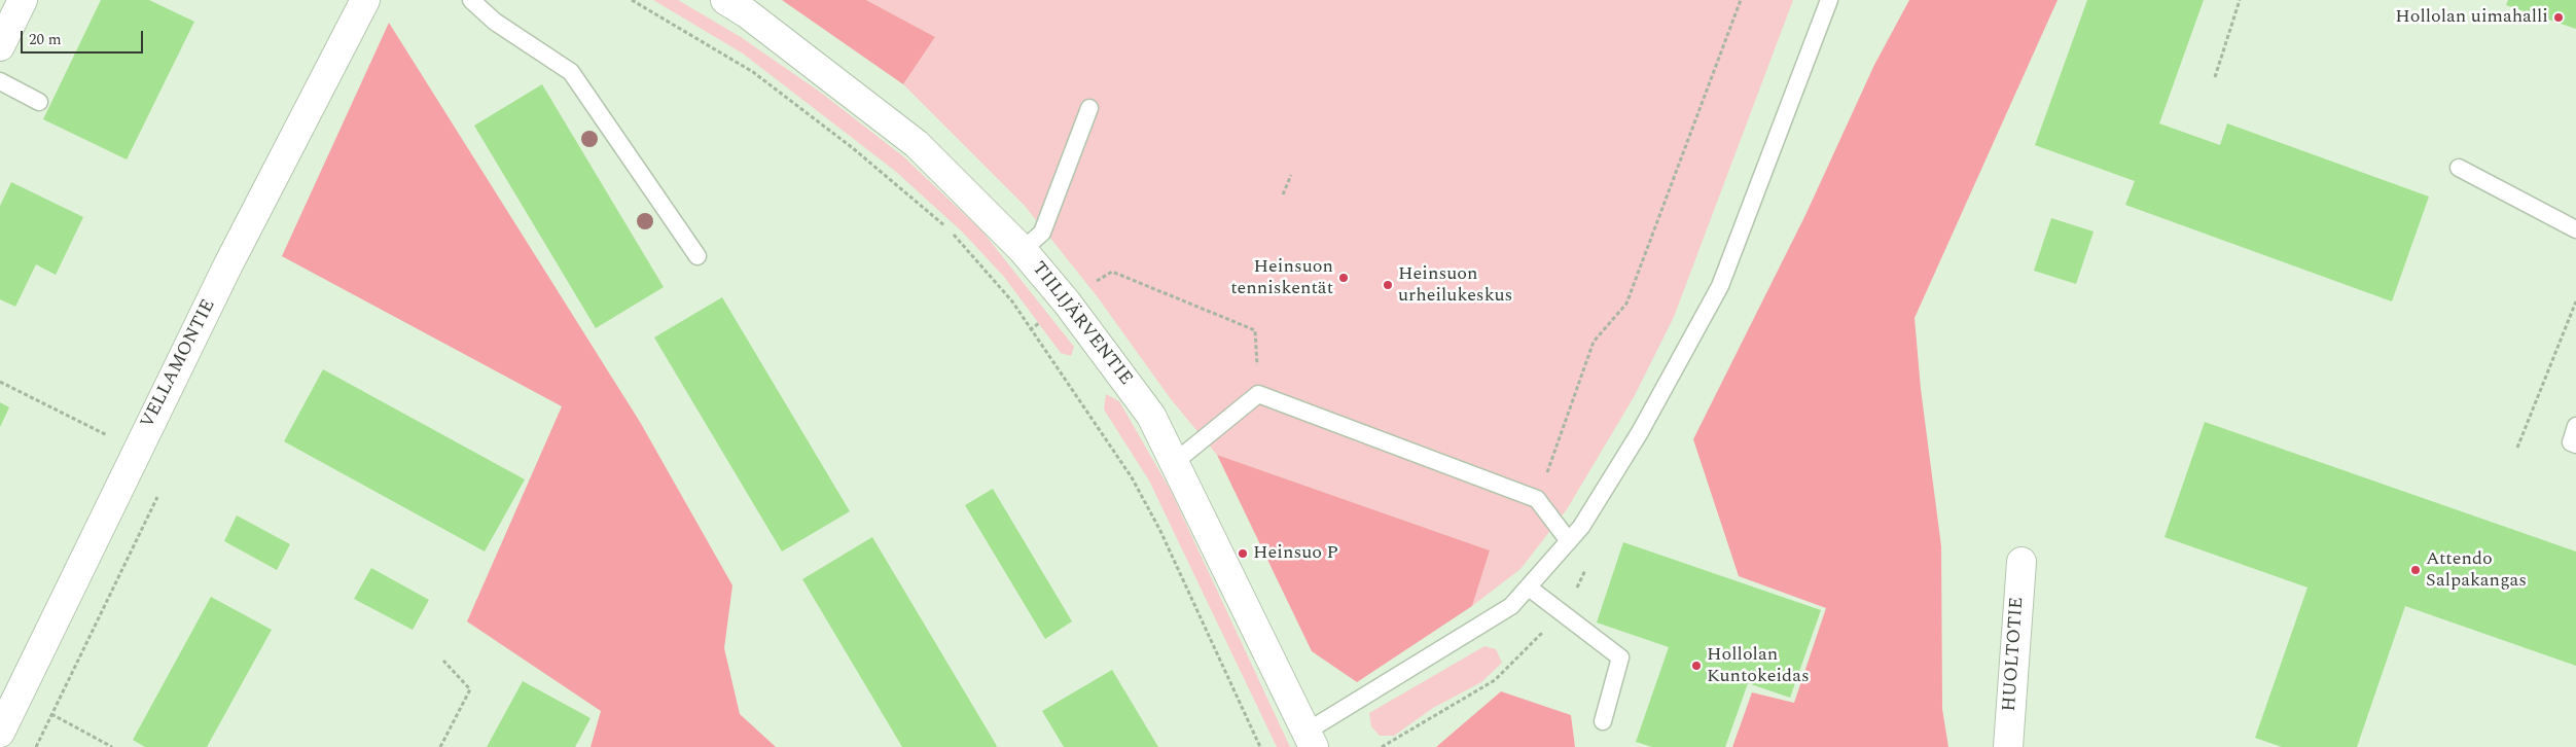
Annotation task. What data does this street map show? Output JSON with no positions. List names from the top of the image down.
{
  "streets": {
    "street": ["TIILIJÄRVENTIE", "VELLAMONTIE", "HUOLTOTIE"]
  },
  "places": [
    "Hollolan uimahalli",
    "Heinsuon tenniskentät",
    "Heinsuon urheilukeskus",
    "Heinsuo P",
    "Attendo Salpakangas",
    "Hollolan Kuntokeidas"
  ],
  "scale_bar": "20 m"
}
